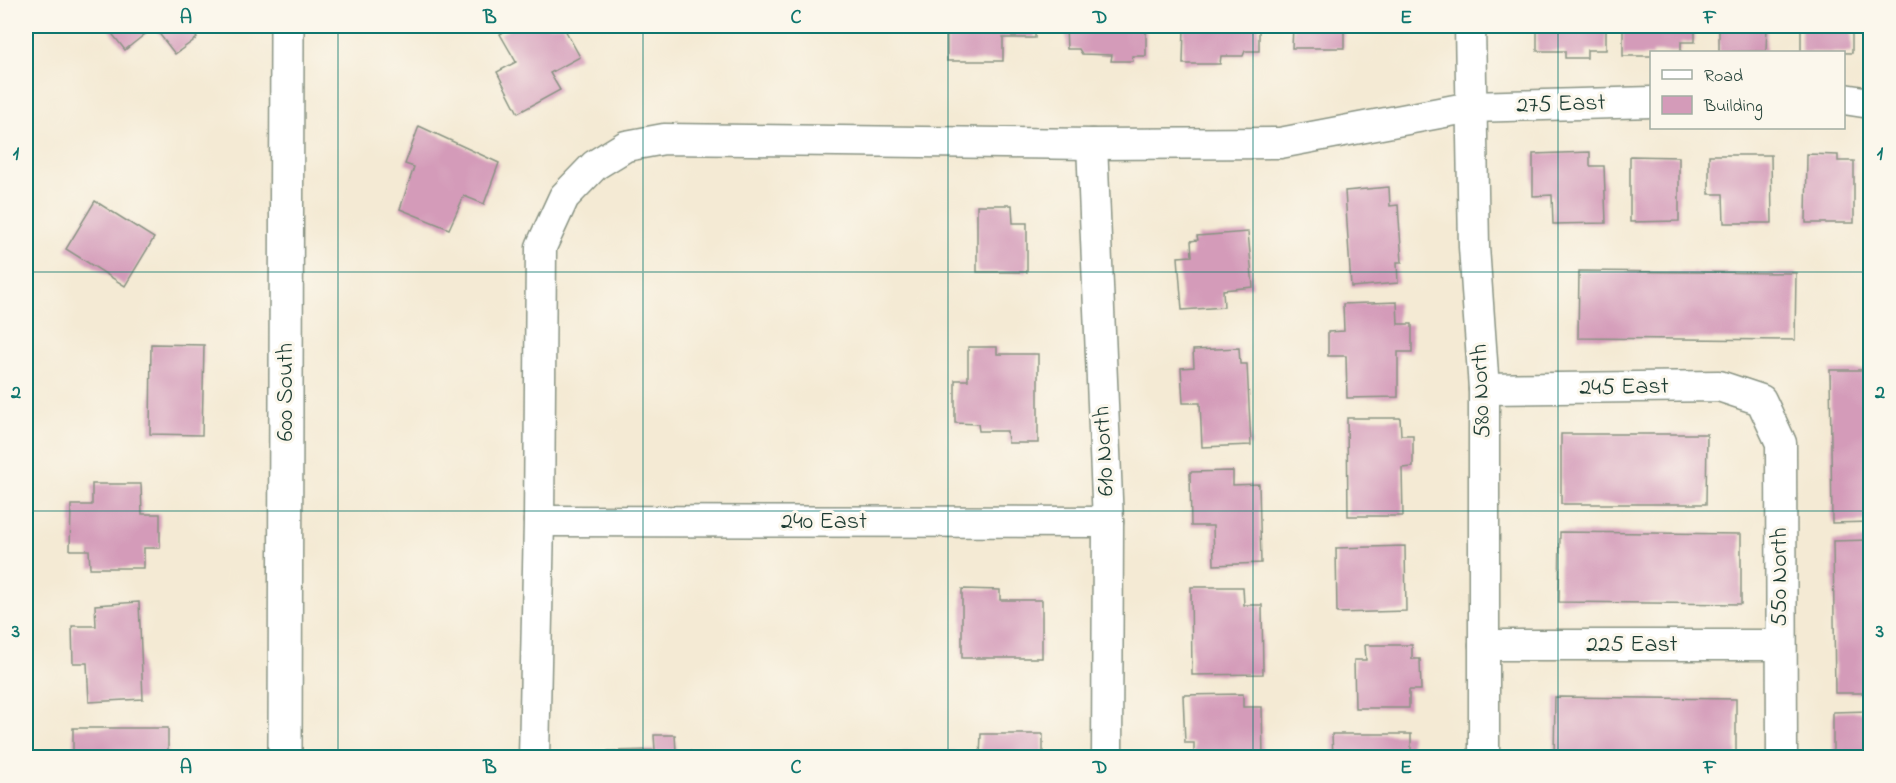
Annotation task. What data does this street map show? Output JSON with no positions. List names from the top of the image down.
{
  "streets": {
    "street": [
      "275 East",
      "245 East",
      "580 North",
      "600 South",
      "610 North",
      "240 East",
      "550 North",
      "225 East"
    ]
  },
  "crossings": [
    ["275 East", "580 North"],
    ["275 East", "610 North"],
    ["275 East", "240 East"],
    ["245 East", "580 North"],
    ["245 East", "550 North"],
    ["580 North", "225 East"],
    ["610 North", "240 East"],
    ["550 North", "225 East"]
  ],
  "legend": ["Road", "Building"],
  "grid": {
    "columns": [
      "A",
      "B",
      "C",
      "D",
      "E",
      "F"
    ],
    "rows": ["1", "2", "3"]
  }
}
